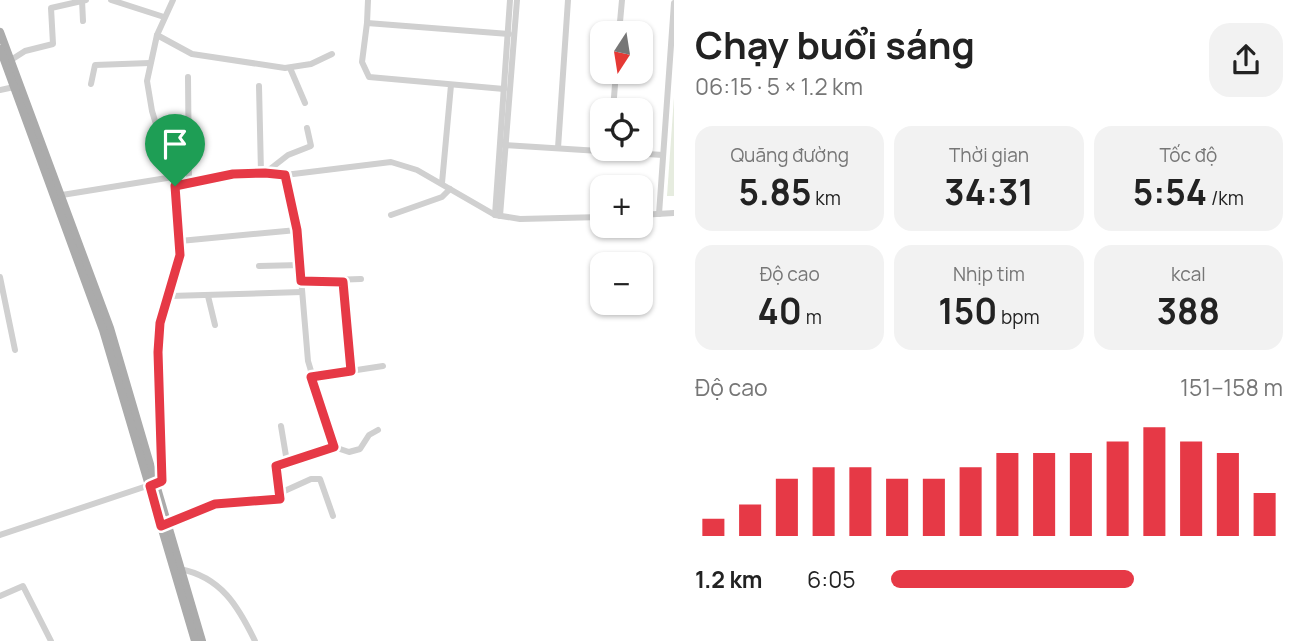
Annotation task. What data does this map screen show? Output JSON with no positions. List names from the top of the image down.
{
  "north": "bottom",
  "page": {
    "heading": ["Chạy buổi sáng", "06:15 · 5 × 1.2 km"],
    "map_buttons": ["+", "−"],
    "stats": [
      ["Quãng đường", "5.85 km"],
      ["Thời gian", "34:31"],
      ["Tốc độ", "5:54 /km"],
      ["Độ cao", "40 m"],
      ["Nhịp tim", "150 bpm"],
      ["kcal", "388"]
    ],
    "chart": ["Độ cao", "151–158 m"],
    "list": [
      {
        "name": "1.2 km",
        "note": "6:05"
      }
    ]
  }
}
